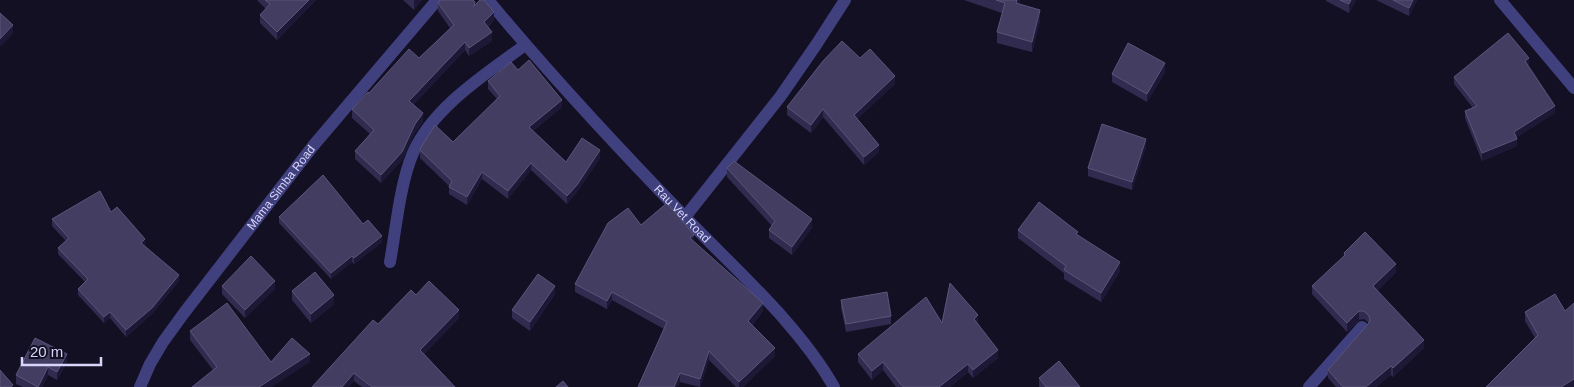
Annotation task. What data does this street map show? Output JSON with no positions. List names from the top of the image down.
{
  "streets": {
    "street": ["Mama Simba Road", "Rau Vet Road"]
  },
  "scale_bar": "20 m"
}
